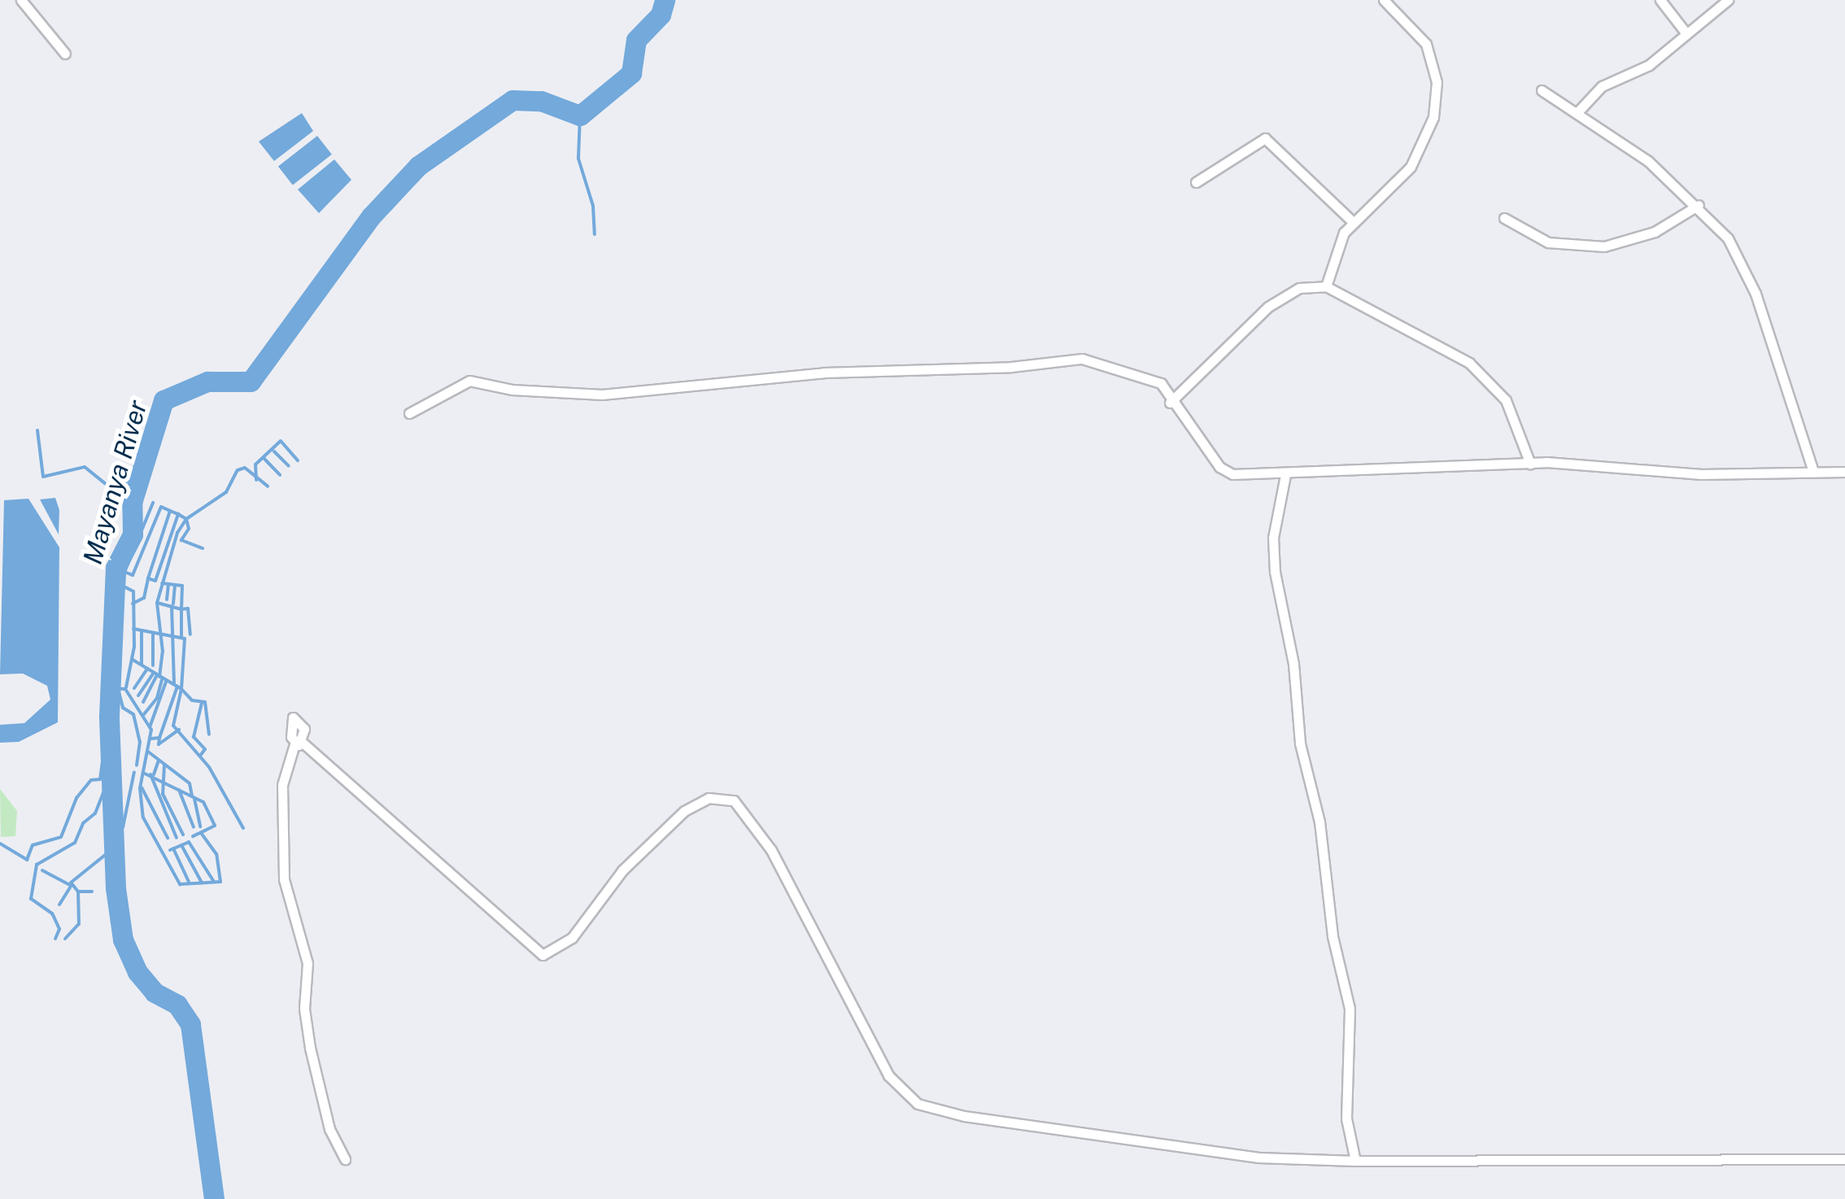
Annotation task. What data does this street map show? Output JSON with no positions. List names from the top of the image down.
{
  "water": ["Mayanya River"]
}
